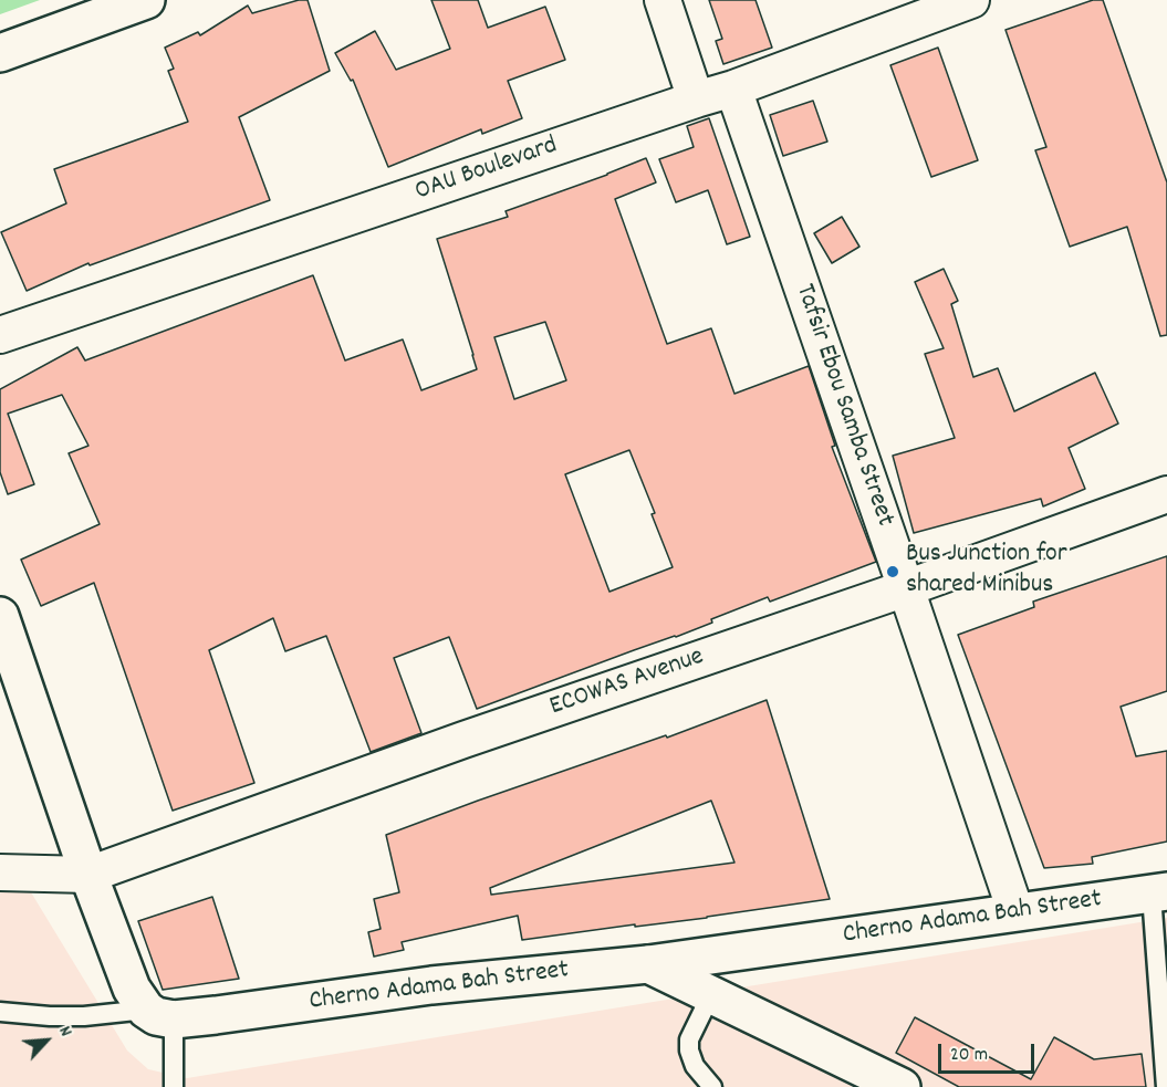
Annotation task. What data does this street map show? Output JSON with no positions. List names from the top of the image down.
{
  "streets": {
    "main road": ["Cherno Adama Bah Street"],
    "street": ["OAU Boulevard", "Tafsir Ebou Samba Street", "ECOWAS Avenue"]
  },
  "crossings": [
    ["OAU Boulevard", "Tafsir Ebou Samba Street"],
    ["Tafsir Ebou Samba Street", "ECOWAS Avenue"],
    ["Tafsir Ebou Samba Street", "Cherno Adama Bah Street"]
  ],
  "places": ["Bus Junction for shared Minibus"],
  "scale_bar": "20 m",
  "north": "top right"
}
